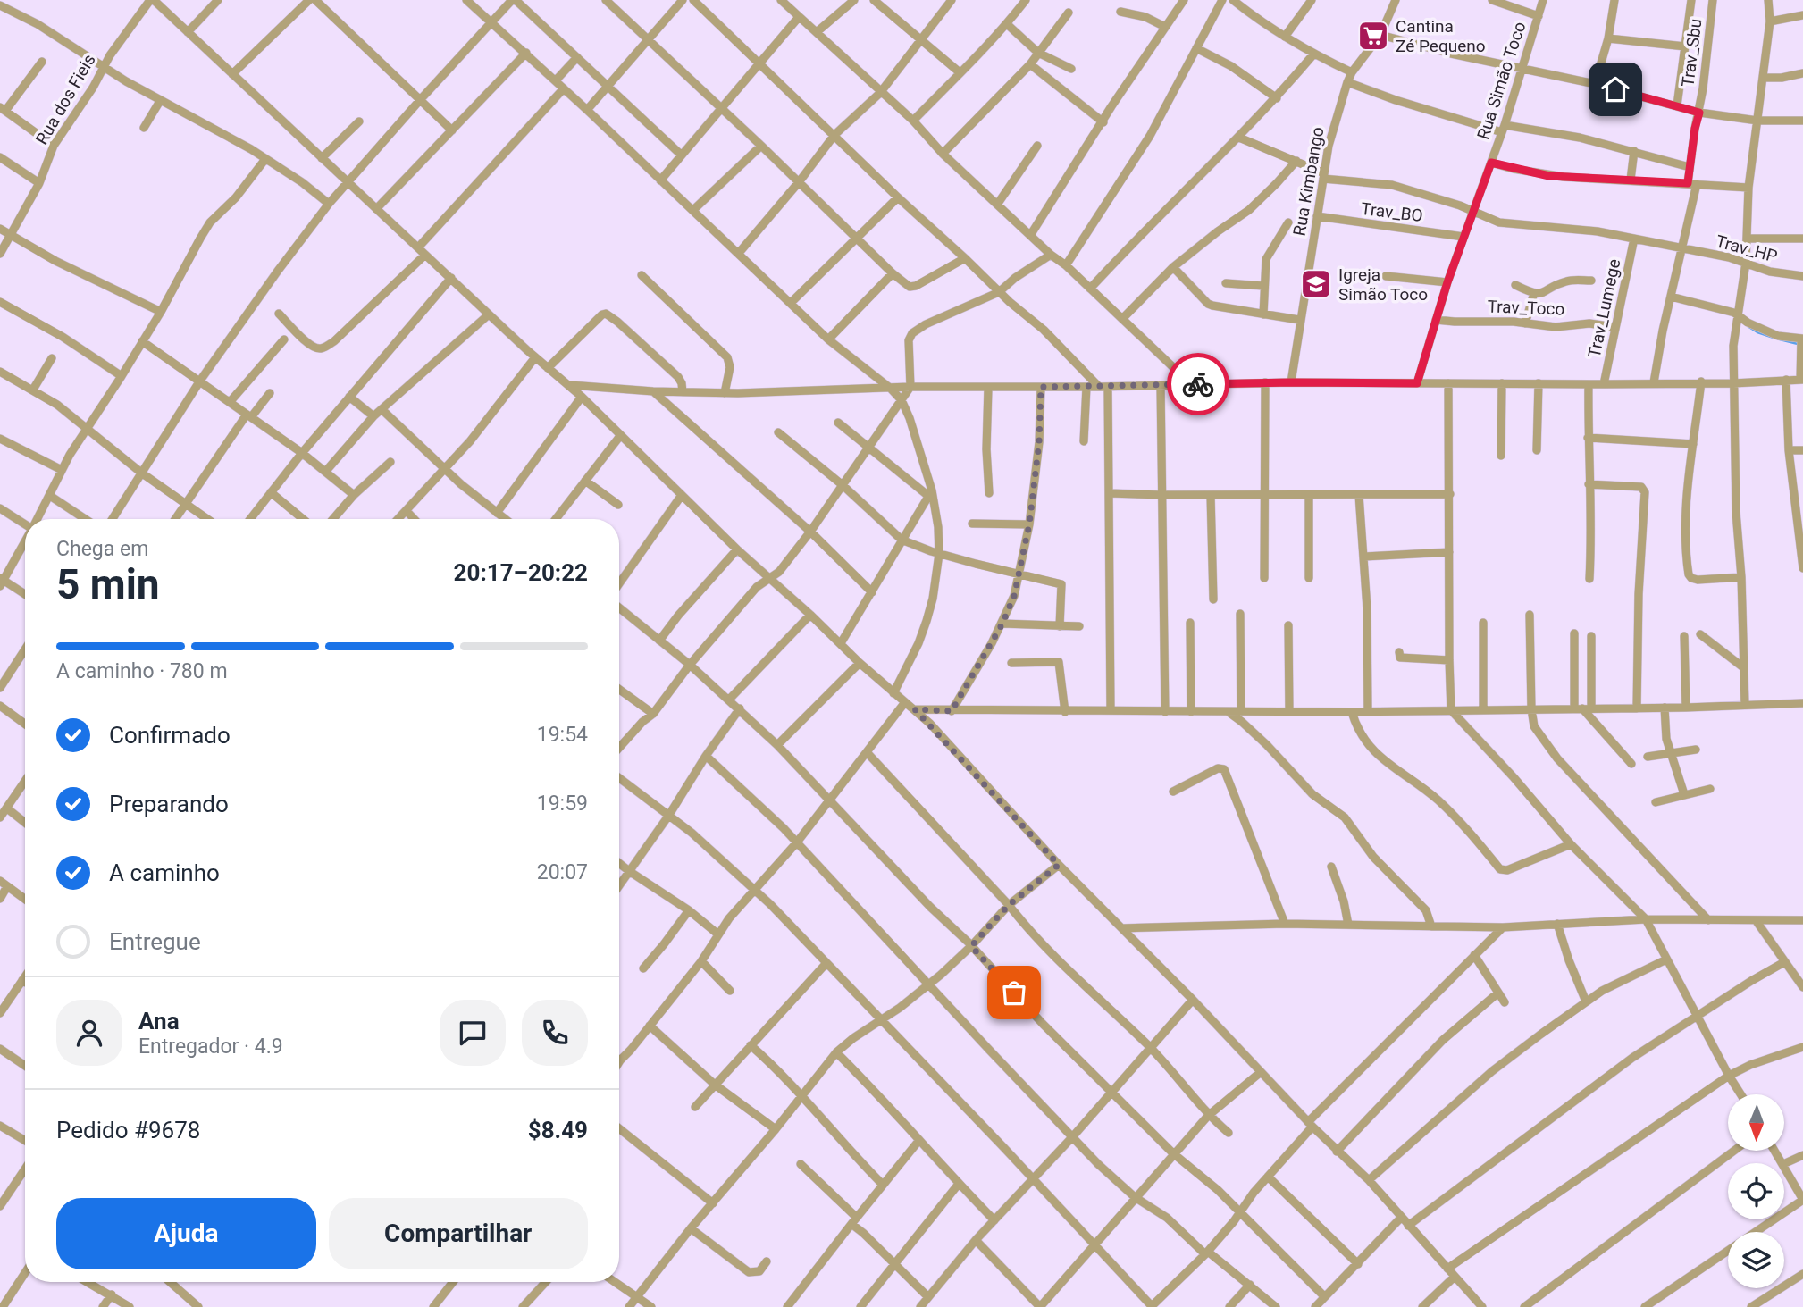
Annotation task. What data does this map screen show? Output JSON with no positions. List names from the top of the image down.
{
  "streets": {
    "street": [
      "Trav_Sbu",
      "Rua Simão Toco",
      "Rua dos Fieis",
      "Rua Kimbango",
      "Trav_BO",
      "Trav_HP",
      "Trav_Toco",
      "Trav_Lumege"
    ]
  },
  "crossings": [
    ["Trav_Sbu", "Trav_HP"],
    ["Rua Simão Toco", "Trav_BO"],
    ["Rua Simão Toco", "Trav_HP"],
    ["Rua Simão Toco", "Trav_Toco"],
    ["Rua Kimbango", "Trav_BO"],
    ["Rua Kimbango", "Trav_HP"],
    ["Trav_HP", "Trav_Lumege"],
    ["Trav_Toco", "Trav_Lumege"]
  ],
  "places": {
    "supermarket": ["Cantina Zé Pequeno"],
    "school or university": ["Igreja Simão Toco"]
  },
  "north": "bottom",
  "page": {
    "heading": ["5 min", "Chega em", "20:17–20:22"],
    "panel": [
      "Ana",
      "Entregador · 4.9",
      "Pedido #9678",
      "$8.49"
    ],
    "bar": "A caminho · 780 m",
    "list": [
      ["Confirmado", "19:54"],
      ["Preparando", "19:59"],
      ["A caminho", "20:07"],
      "Entregue"
    ],
    "buttons": ["Ajuda", "Compartilhar"]
  }
}
